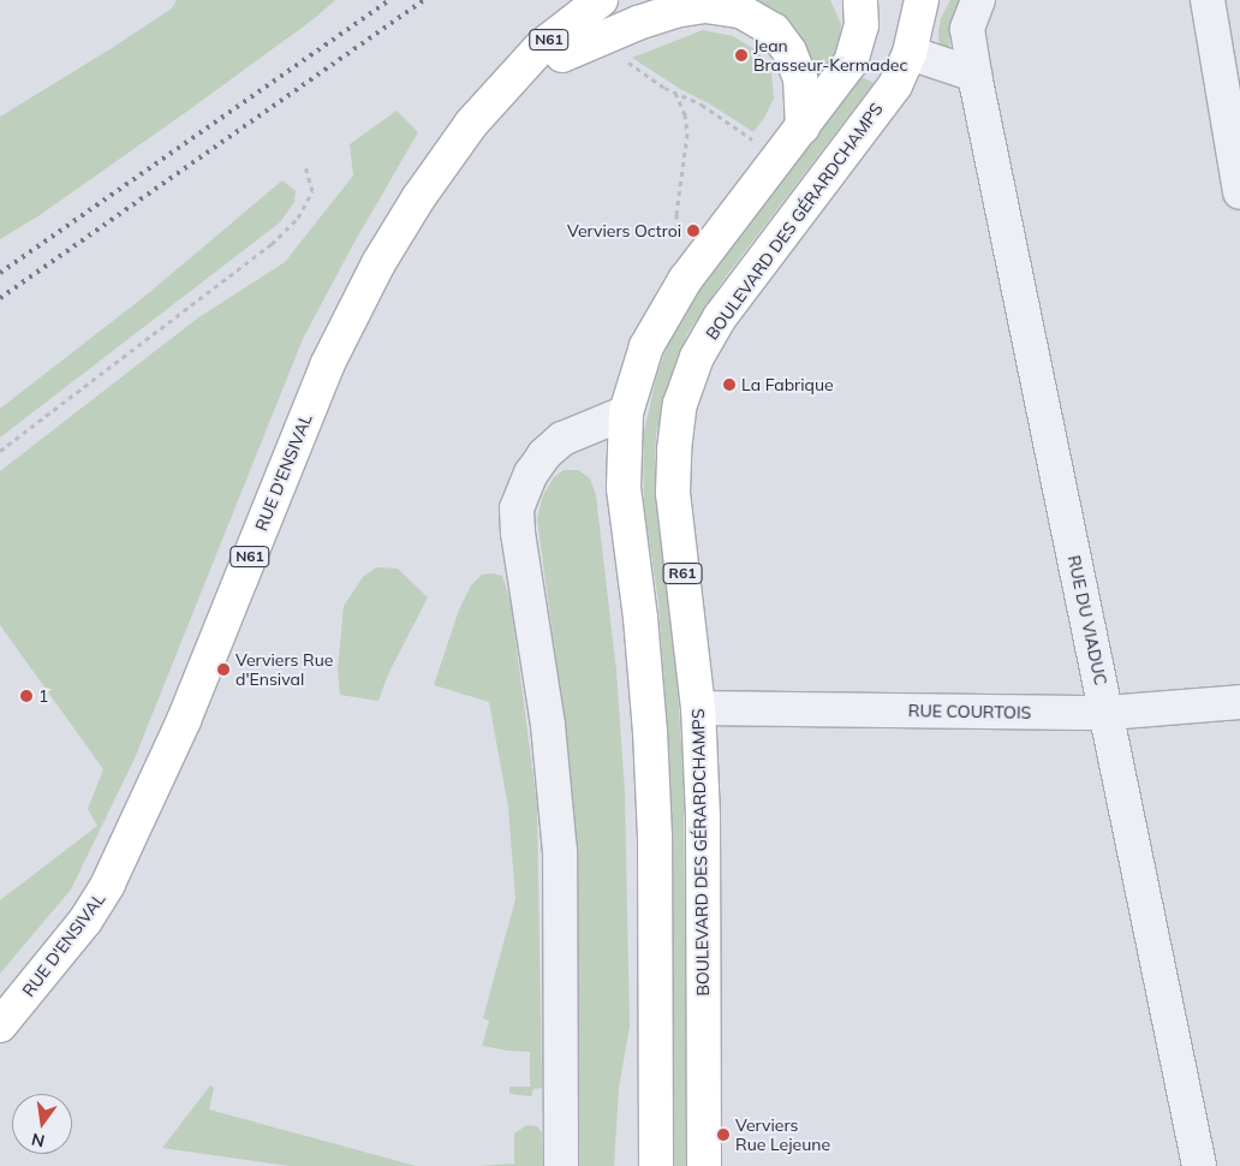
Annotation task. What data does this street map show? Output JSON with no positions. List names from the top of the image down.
{
  "streets": {
    "main road": [
      "N61",
      "BOULEVARD DES GÉRARDCHAMPS",
      "RUE D'ENSIVAL",
      "R61"
    ],
    "street": ["RUE DU VIADUC", "RUE COURTOIS"]
  },
  "crossings": [
    ["BOULEVARD DES GÉRARDCHAMPS", "RUE COURTOIS"],
    ["RUE DU VIADUC", "RUE COURTOIS"]
  ],
  "places": [
    "Jean Brasseur-Kermadec",
    "Verviers Octroi",
    "La Fabrique",
    "Verviers Rue d'Ensival",
    "1",
    "Verviers Rue Lejeune"
  ],
  "north": "bottom"
}
